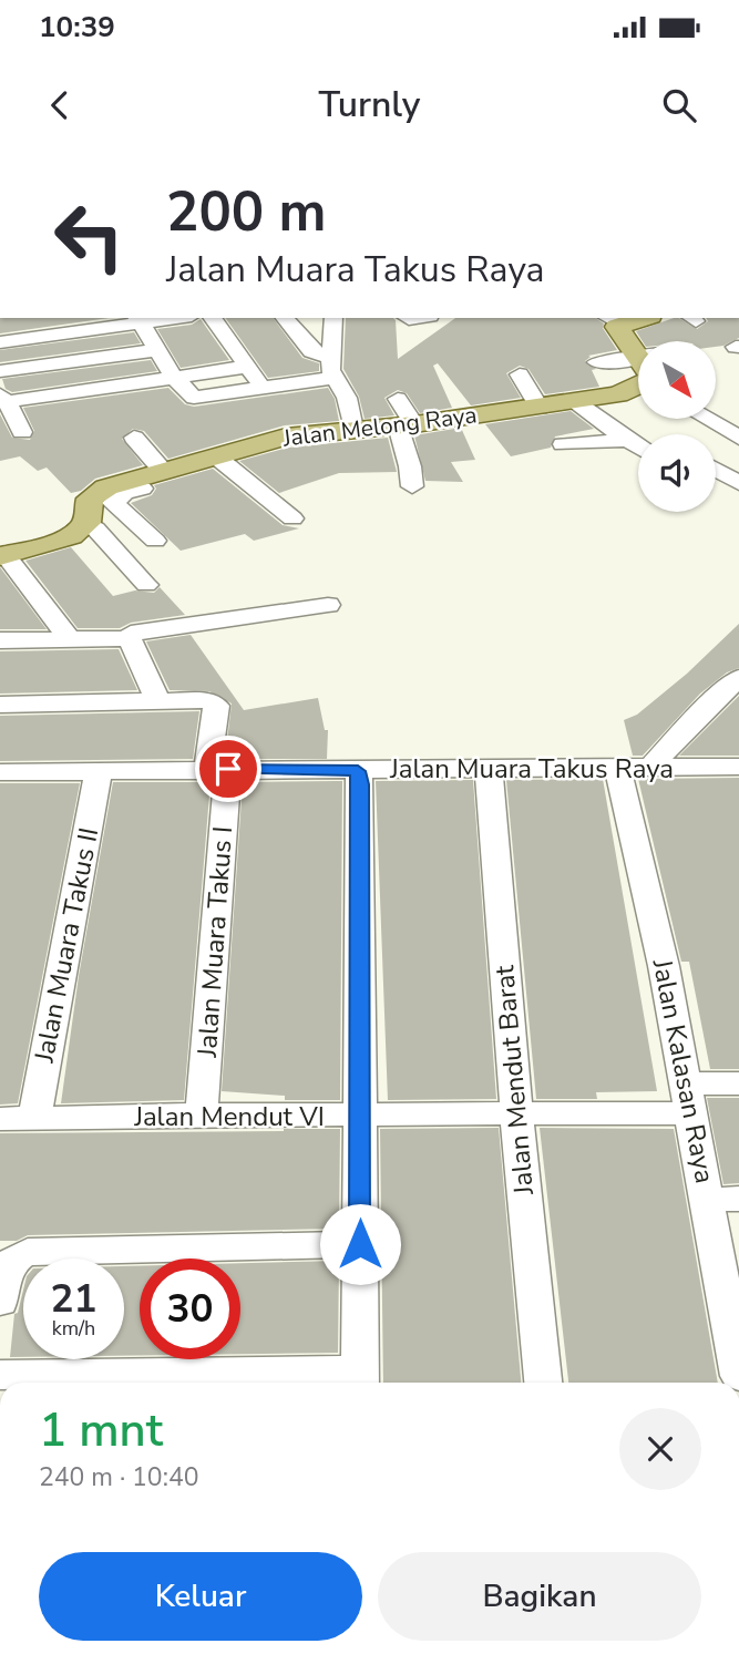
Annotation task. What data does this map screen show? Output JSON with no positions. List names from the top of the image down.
{
  "streets": {
    "main road": ["Jalan Melong Raya"],
    "street": [
      "Jalan Muara Takus Raya",
      "Jalan Muara Takus I",
      "Jalan Muara Takus II",
      "Jalan Kalasan Raya",
      "Jalan Mendut Barat",
      "Jalan Mendut VI"
    ]
  },
  "crossings": [
    ["Jalan Muara Takus Raya", "Jalan Muara Takus I"],
    ["Jalan Muara Takus Raya", "Jalan Muara Takus II"],
    ["Jalan Muara Takus Raya", "Jalan Kalasan Raya"],
    ["Jalan Muara Takus Raya", "Jalan Mendut Barat"],
    ["Jalan Muara Takus I", "Jalan Mendut VI"],
    ["Jalan Muara Takus II", "Jalan Mendut VI"],
    ["Jalan Kalasan Raya", "Jalan Mendut VI"],
    ["Jalan Mendut Barat", "Jalan Mendut VI"]
  ],
  "north": "bottom right",
  "page": {
    "status": "10:39",
    "header": "Turnly",
    "turn": ["200 m", "Jalan Muara Takus Raya"],
    "speed": "21 km/h",
    "limit": "30",
    "heading": ["1 mnt", "240 m · 10:40"],
    "buttons": ["Keluar", "Bagikan"]
  }
}
